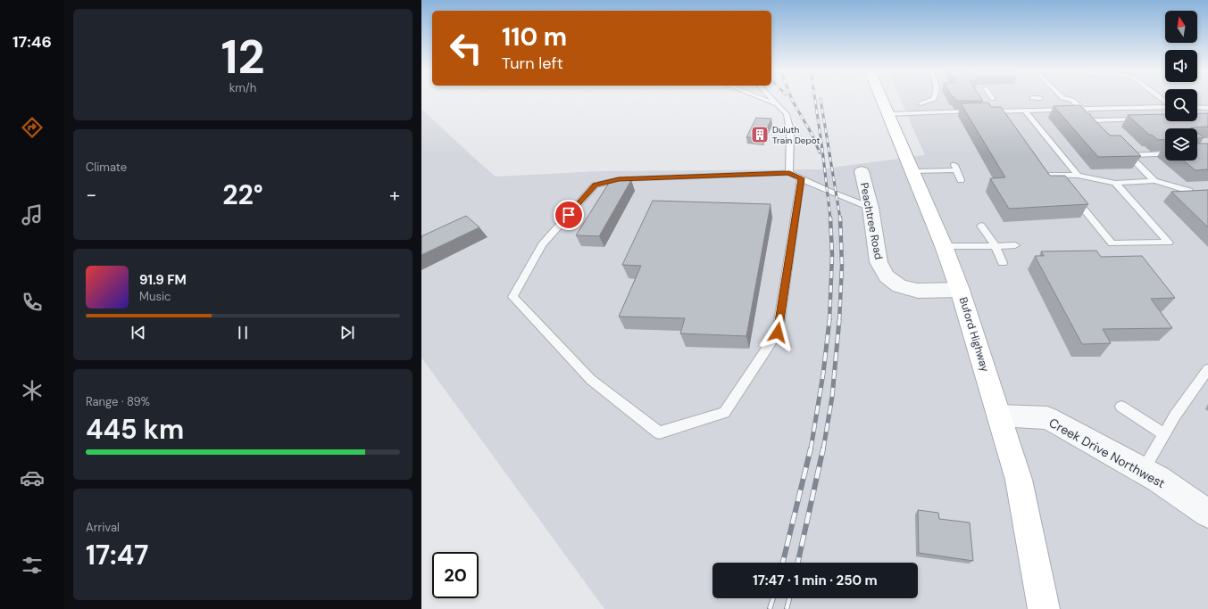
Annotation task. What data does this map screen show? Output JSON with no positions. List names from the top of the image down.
{
  "streets": {
    "main road": ["Buford Highway"],
    "street": ["Peachtree Road", "Creek Drive Northwest"]
  },
  "crossings": [
    ["Peachtree Road", "Buford Highway"],
    ["Buford Highway", "Creek Drive Northwest"]
  ],
  "places": {
    "building": ["Duluth Train Depot"]
  },
  "north": "top",
  "page": {
    "tabs": "17:46",
    "tile": [
      ["12", "km/h"],
      "Climate",
      ["Range · 89%", "445 km"],
      ["Arrival", "17:47"]
    ],
    "turn": ["110 m", "Turn left"],
    "heat": ["−", "22°", "+"],
    "song": ["91.9 FM", "Music"],
    "limit": "20",
    "trip": "17:47 · 1 min · 250 m"
  }
}
